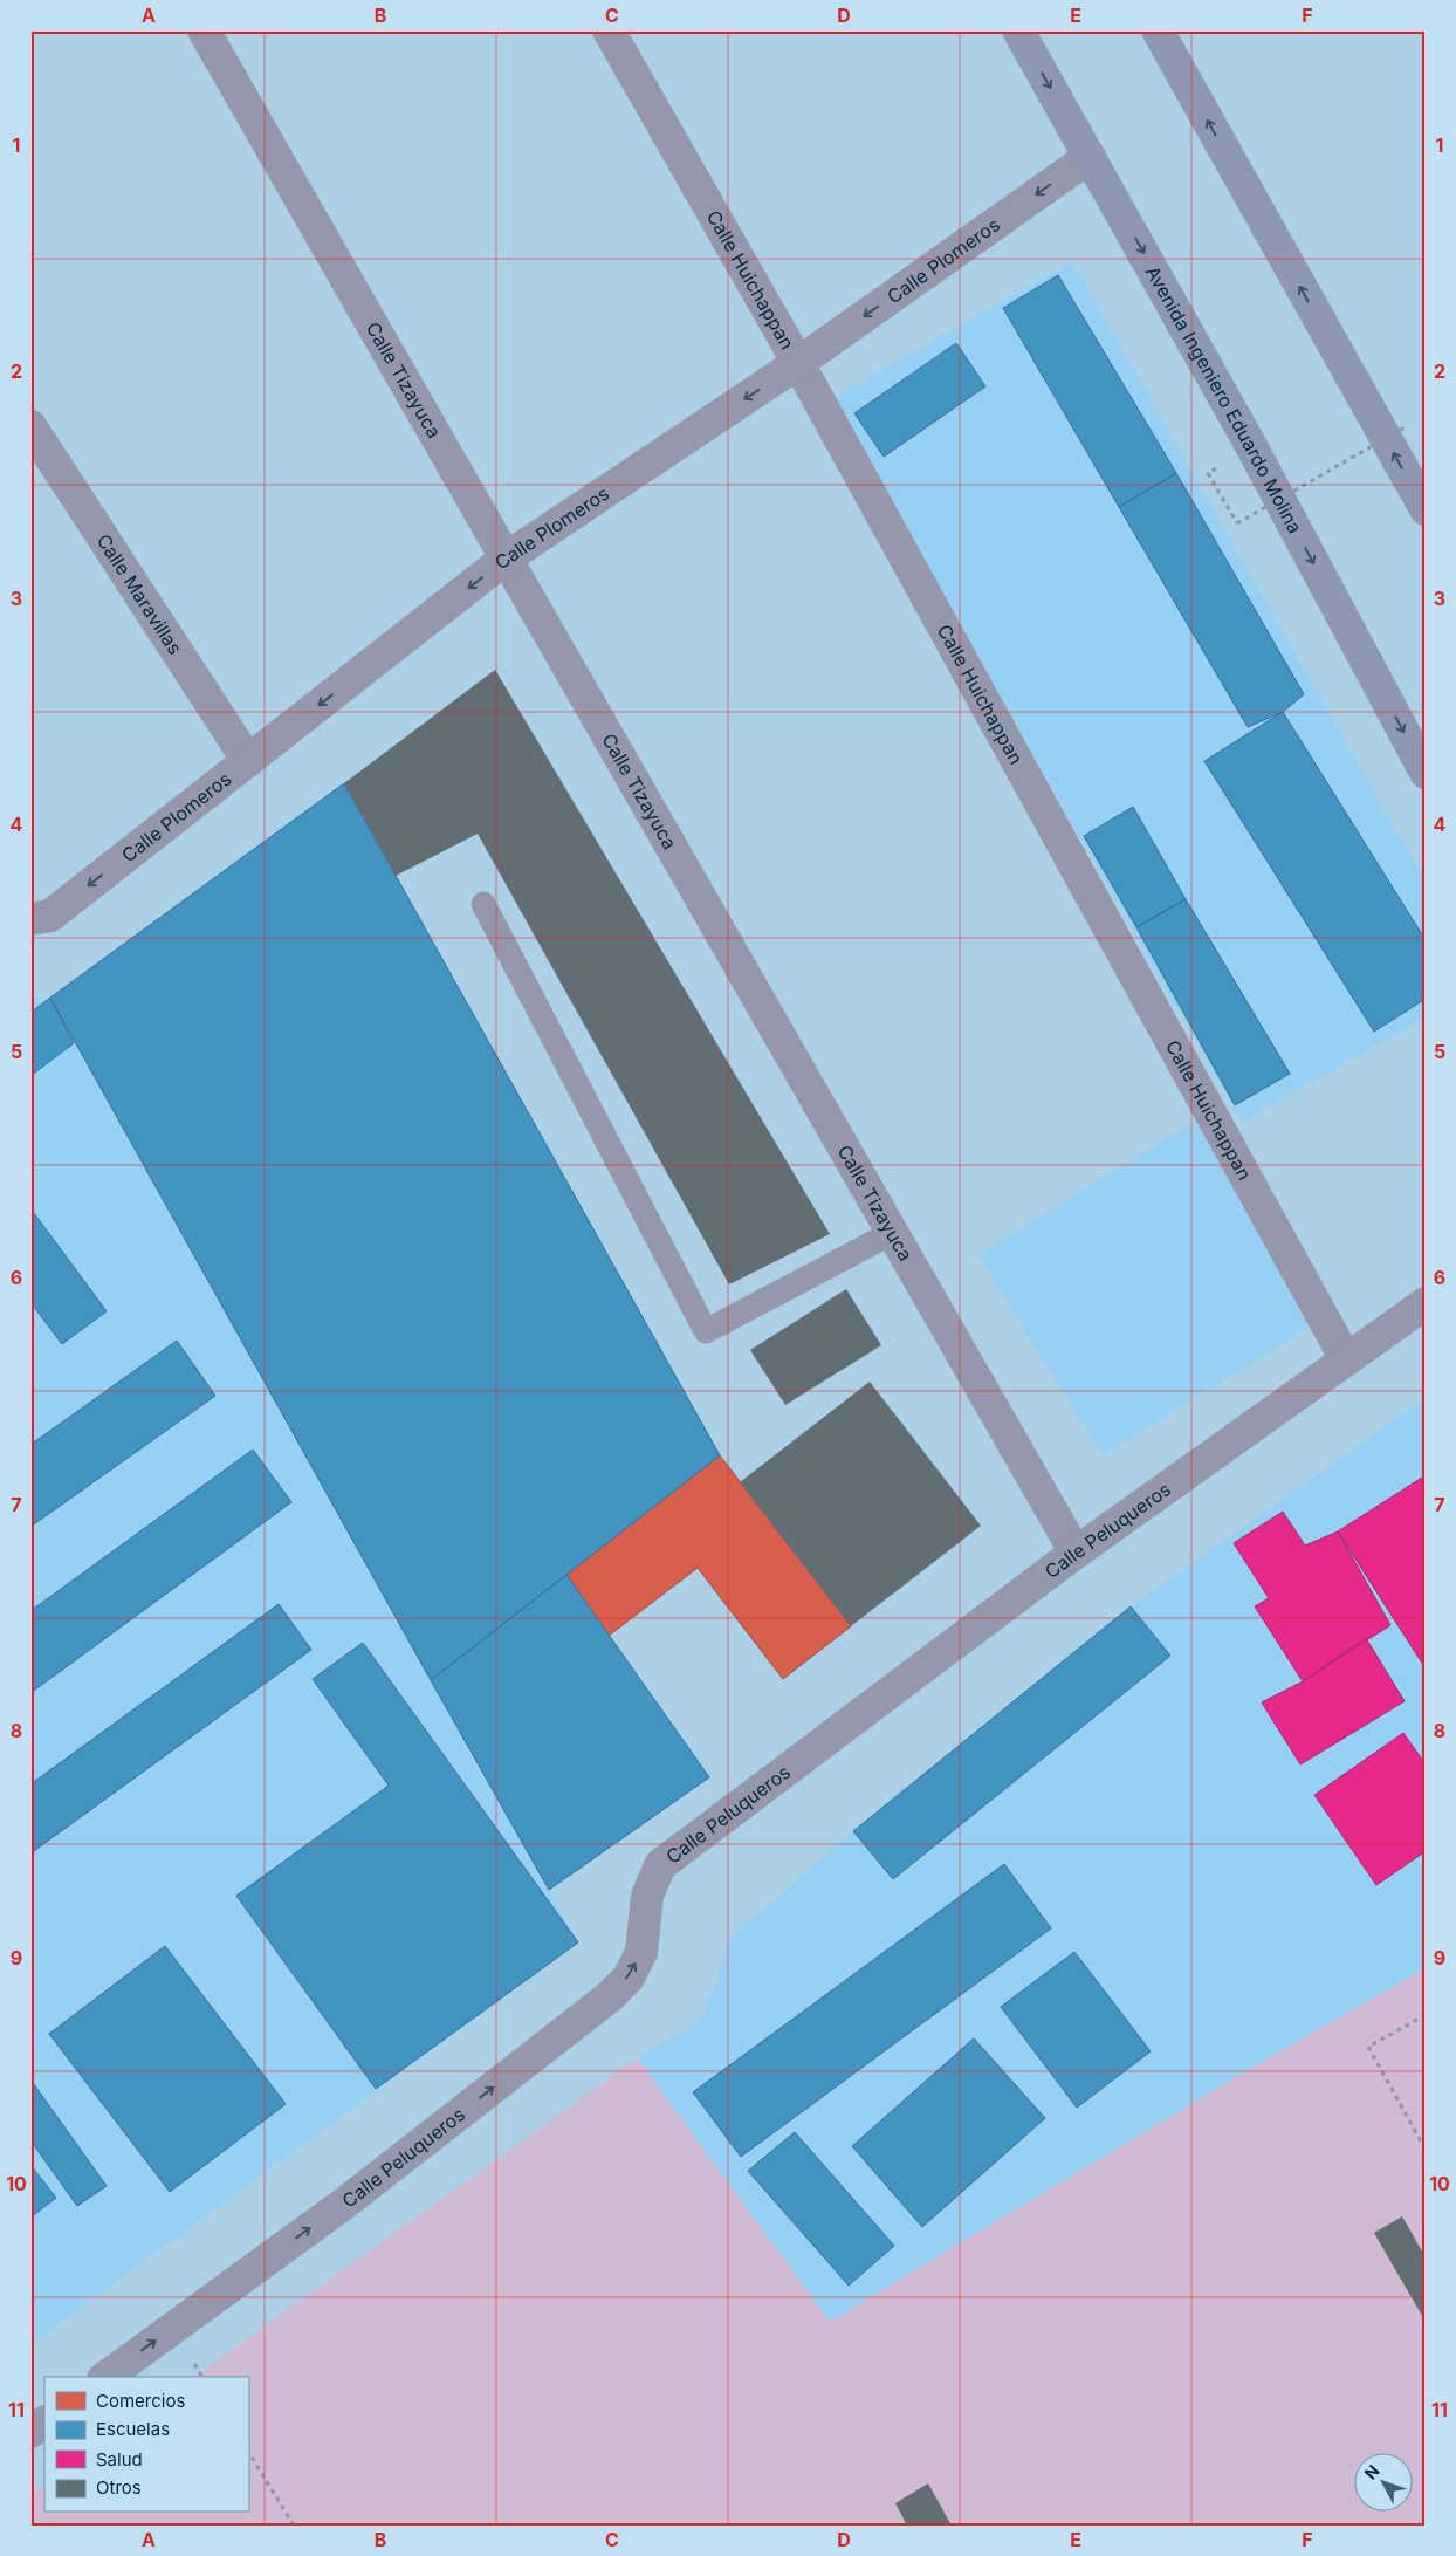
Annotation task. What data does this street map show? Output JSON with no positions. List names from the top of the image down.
{
  "streets": {
    "main road": ["Avenida Ingeniero Eduardo Molina"],
    "street": [
      "Calle Plomeros",
      "Calle Huichappan",
      "Calle Tizayuca",
      "Calle Maravillas",
      "Calle Peluqueros"
    ]
  },
  "crossings": [
    ["Calle Plomeros", "Calle Huichappan"],
    ["Calle Plomeros", "Calle Tizayuca"],
    ["Calle Plomeros", "Avenida Ingeniero Eduardo Molina"],
    ["Calle Plomeros", "Calle Maravillas"],
    ["Calle Huichappan", "Calle Peluqueros"],
    ["Calle Tizayuca", "Calle Peluqueros"]
  ],
  "one_way": ["Calle Plomeros", "Calle Peluqueros"],
  "legend": [
    "Comercios",
    "Escuelas",
    "Salud",
    "Otros"
  ],
  "north": "top left",
  "grid": {
    "columns": [
      "A",
      "B",
      "C",
      "D",
      "E",
      "F"
    ],
    "rows": [
      "1",
      "2",
      "3",
      "4",
      "5",
      "6",
      "7",
      "8",
      "9",
      "10",
      "11"
    ]
  }
}
